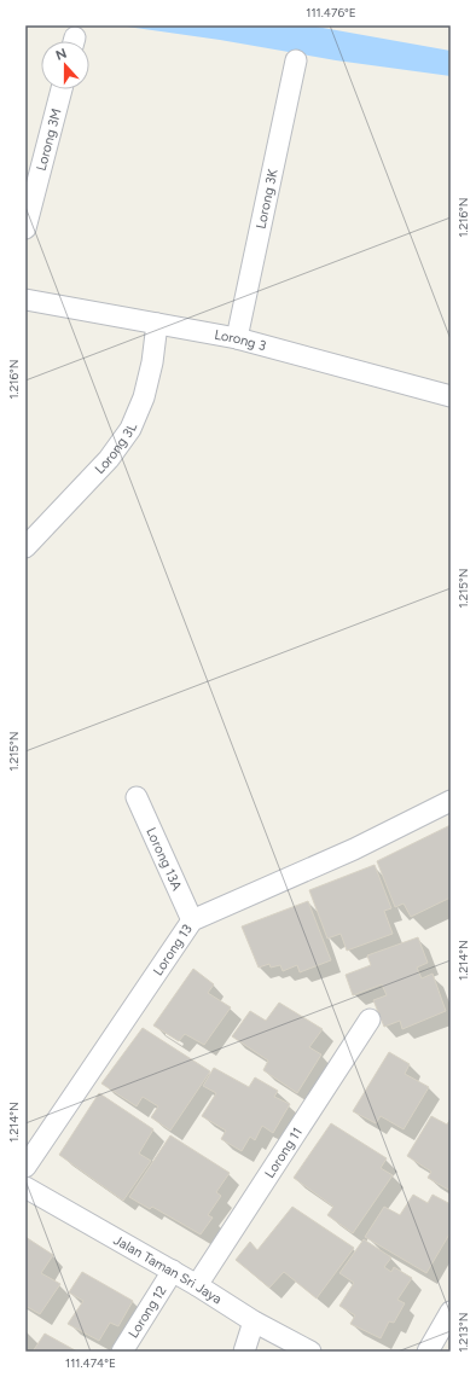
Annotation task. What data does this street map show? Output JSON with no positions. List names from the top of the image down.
{
  "streets": {
    "street": [
      "Lorong 3M",
      "Lorong 3K",
      "Lorong 3",
      "Lorong 3L",
      "Lorong 13A",
      "Lorong 13",
      "Lorong 11",
      "Jalan Taman Sri Jaya",
      "Lorong 12"
    ]
  },
  "crossings": [
    ["Lorong 3K", "Lorong 3"],
    ["Lorong 3", "Lorong 3L"],
    ["Lorong 13A", "Lorong 13"],
    ["Lorong 11", "Jalan Taman Sri Jaya"],
    ["Jalan Taman Sri Jaya", "Lorong 12"]
  ],
  "north": "top",
  "coordinates": [
    "111.476°E",
    "1.216°N",
    "1.215°N",
    "1.214°N",
    "1.213°N",
    "111.474°E"
  ]
}
